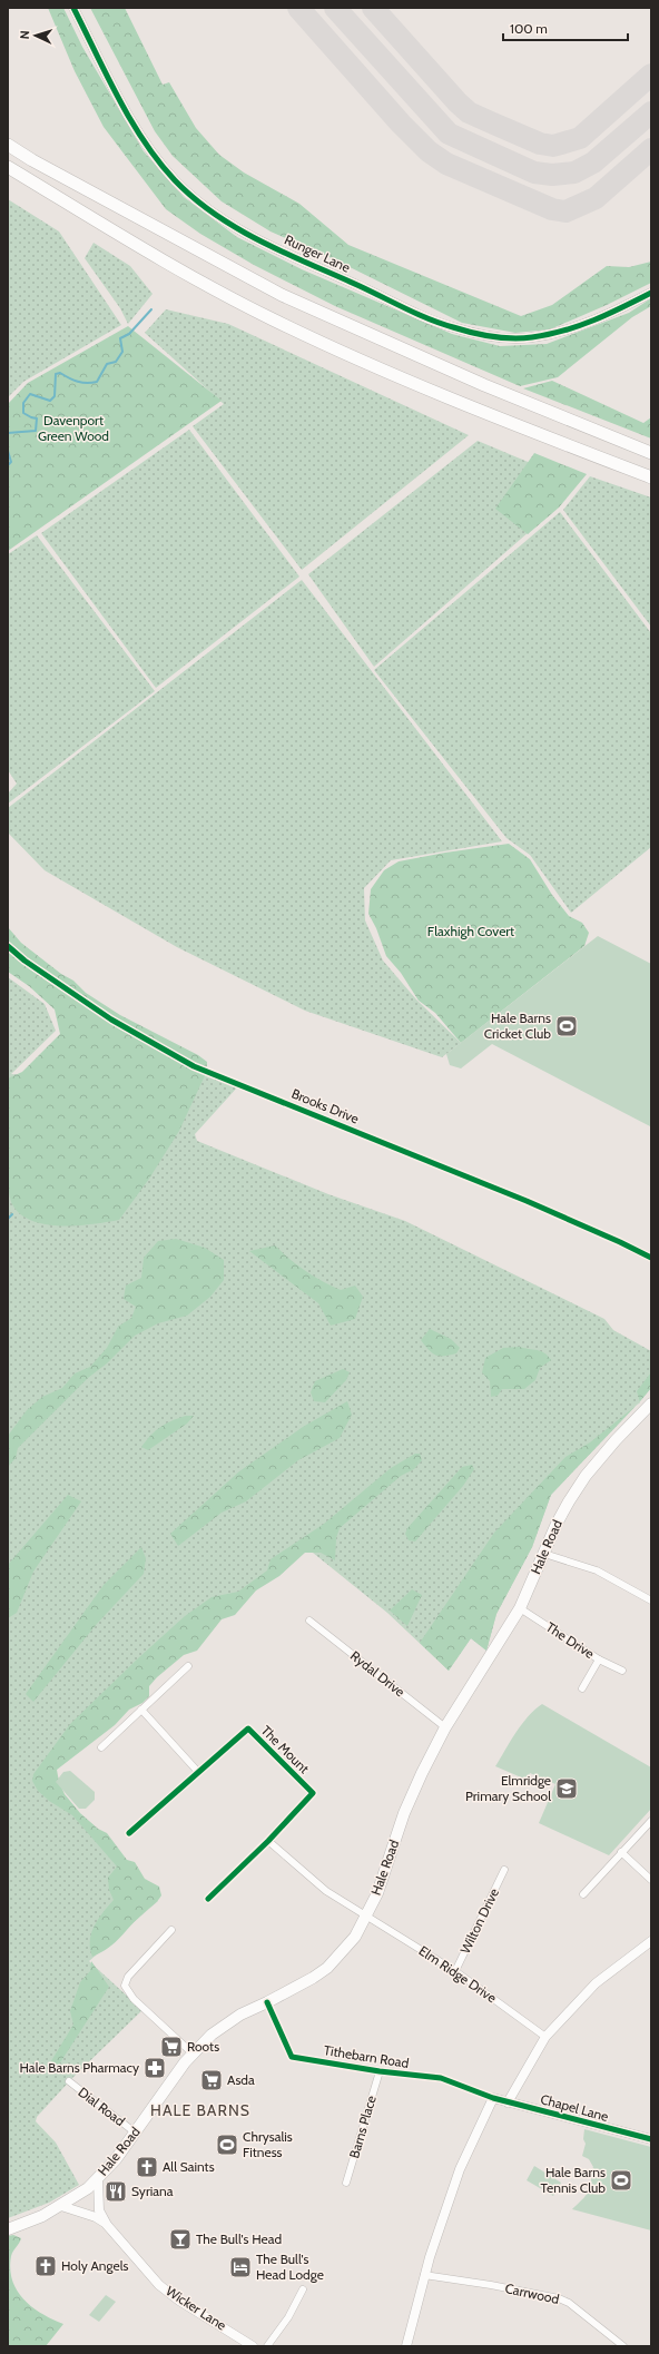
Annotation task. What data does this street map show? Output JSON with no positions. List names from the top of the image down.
{
  "streets": {
    "main road": ["Hale Road"],
    "street": [
      "Runger Lane",
      "Brooks Drive",
      "The Drive",
      "Rydal Drive",
      "The Mount",
      "Wilton Drive",
      "Elm Ridge Drive",
      "Tithebarn Road",
      "Dial Road",
      "Chapel Lane",
      "Barns Place",
      "Carrwood",
      "Wicker Lane"
    ]
  },
  "crossings": [
    ["Hale Road", "The Drive"],
    ["Hale Road", "Rydal Drive"],
    ["Hale Road", "Elm Ridge Drive"],
    ["Hale Road", "Tithebarn Road"],
    ["Hale Road", "Dial Road"],
    ["Hale Road", "Wicker Lane"],
    ["Wilton Drive", "Elm Ridge Drive"],
    ["Tithebarn Road", "Chapel Lane"],
    ["Tithebarn Road", "Barns Place"]
  ],
  "districts": ["HALE BARNS"],
  "parks": ["Davenport Green Wood", "Flaxhigh Covert"],
  "places": {
    "sports": ["Hale Barns Cricket Club", "Chrysalis Fitness", "Hale Barns Tennis Club"],
    "school or university": ["Elmridge Primary School"],
    "supermarket": ["Roots", "Asda"],
    "pharmacy": ["Hale Barns Pharmacy"],
    "church": ["All Saints", "Holy Angels"],
    "restaurant": ["Syriana"],
    "bar": ["The Bull's Head"],
    "hotel": ["The Bull's Head Lodge"]
  },
  "scale_bar": "100 m",
  "north": "left"
}
